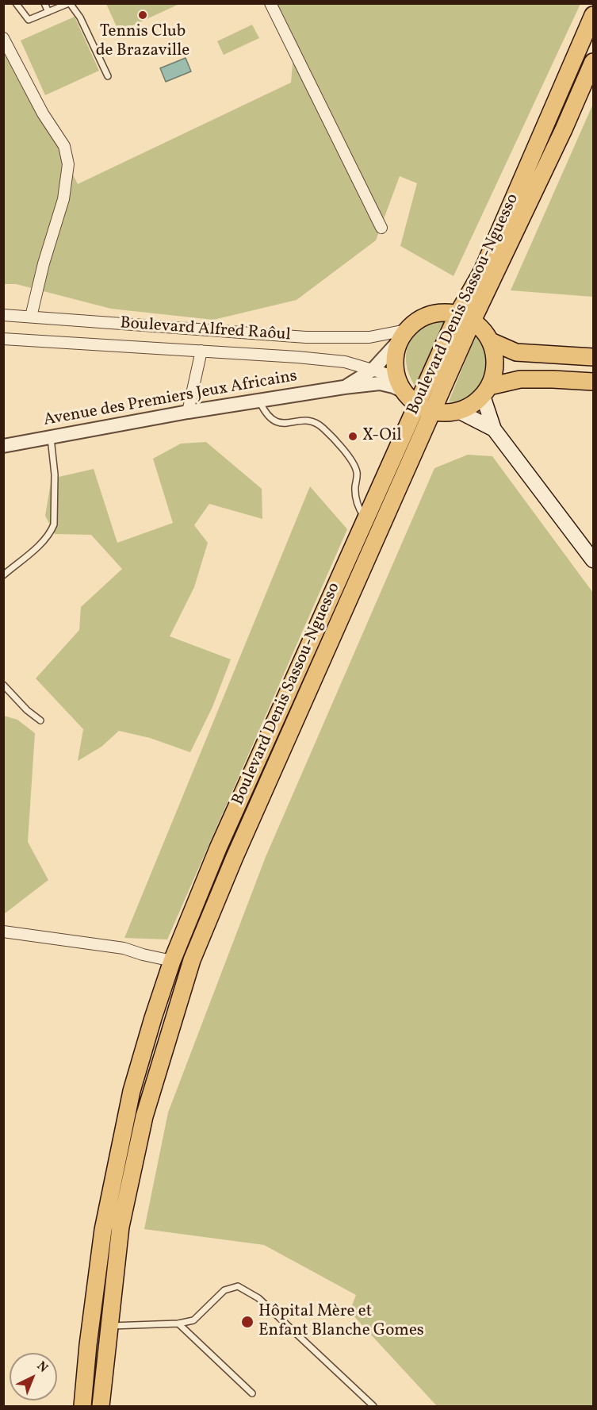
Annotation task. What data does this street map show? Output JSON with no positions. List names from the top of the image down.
{
  "streets": {
    "main road": ["Boulevard Denis Sassou-Nguesso"],
    "street": ["Boulevard Alfred Raôul", "Avenue des Premiers Jeux Africains"]
  },
  "crossings": [
    ["Boulevard Alfred Raôul", "Avenue des Premiers Jeux Africains"]
  ],
  "places": ["Tennis Club de Brazaville", "X-Oil", "Hôpital Mère et Enfant Blanche Gomes"],
  "north": "top right"
}
